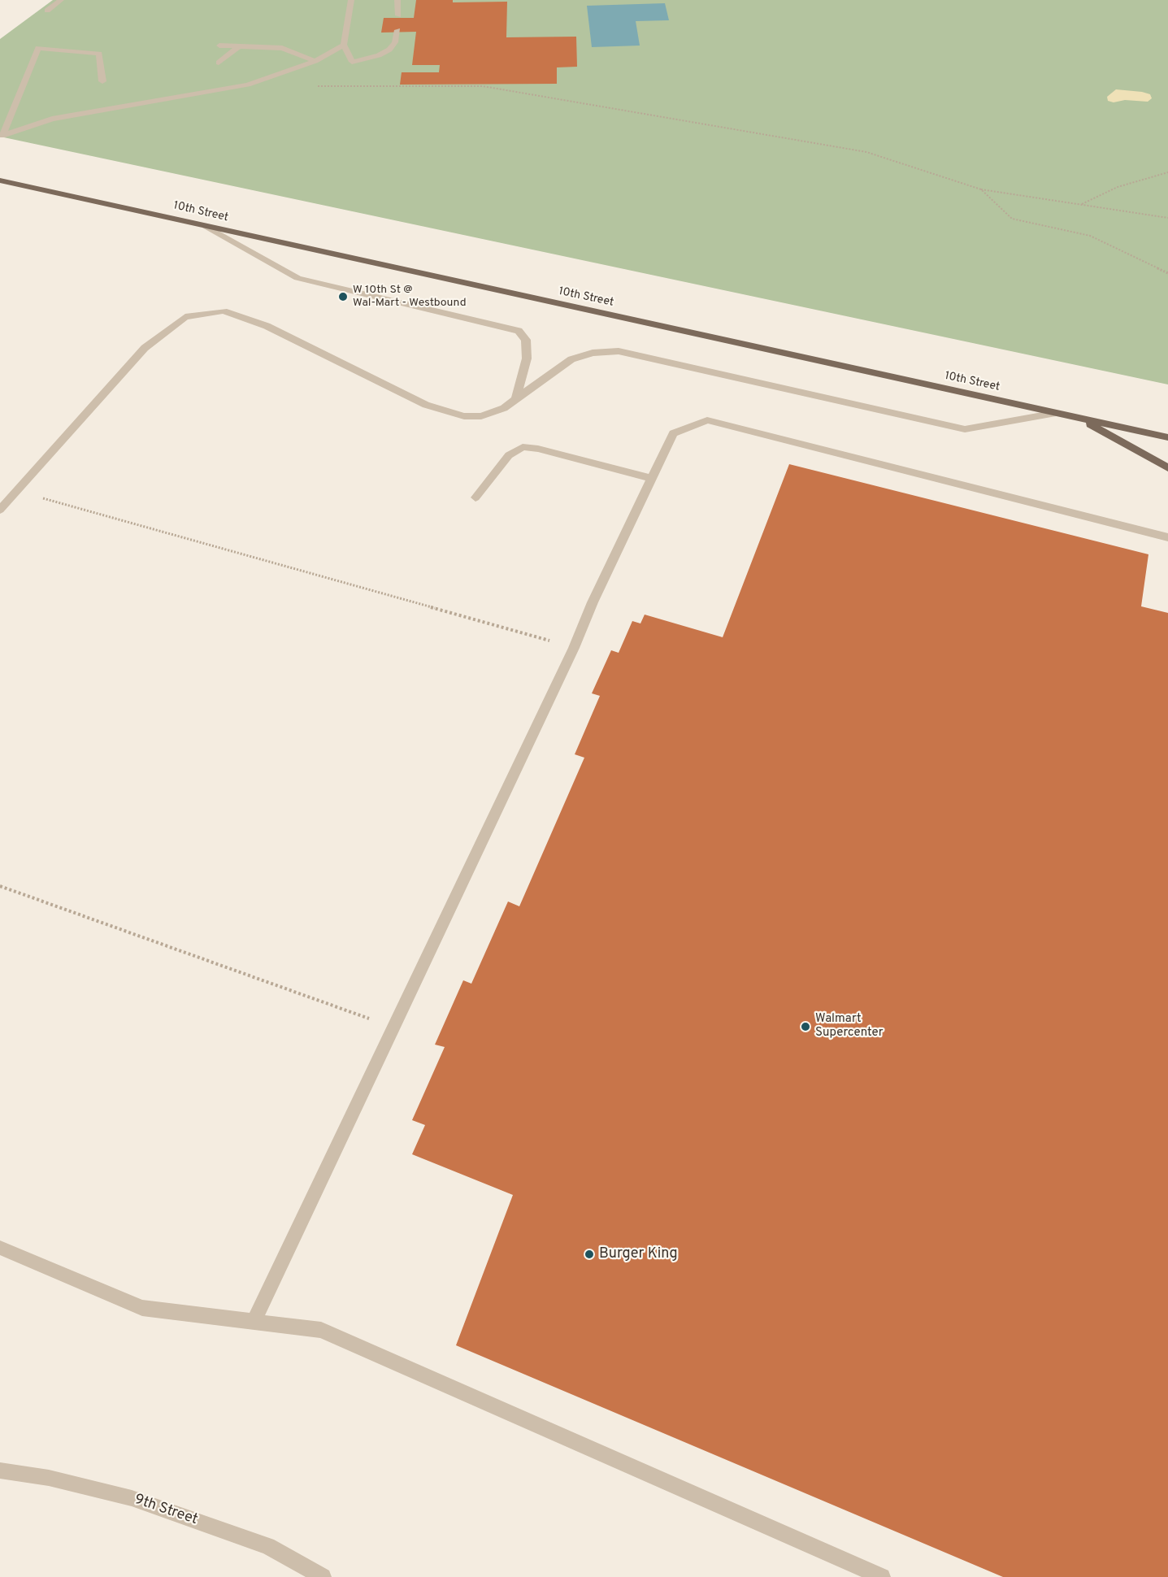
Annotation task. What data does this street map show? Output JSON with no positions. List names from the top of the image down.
{
  "streets": {
    "main road": ["10th Street"],
    "street": ["9th Street"]
  },
  "places": ["W 10th St @ Wal-Mart - Westbound", "Walmart Supercenter", "Burger King"]
}
